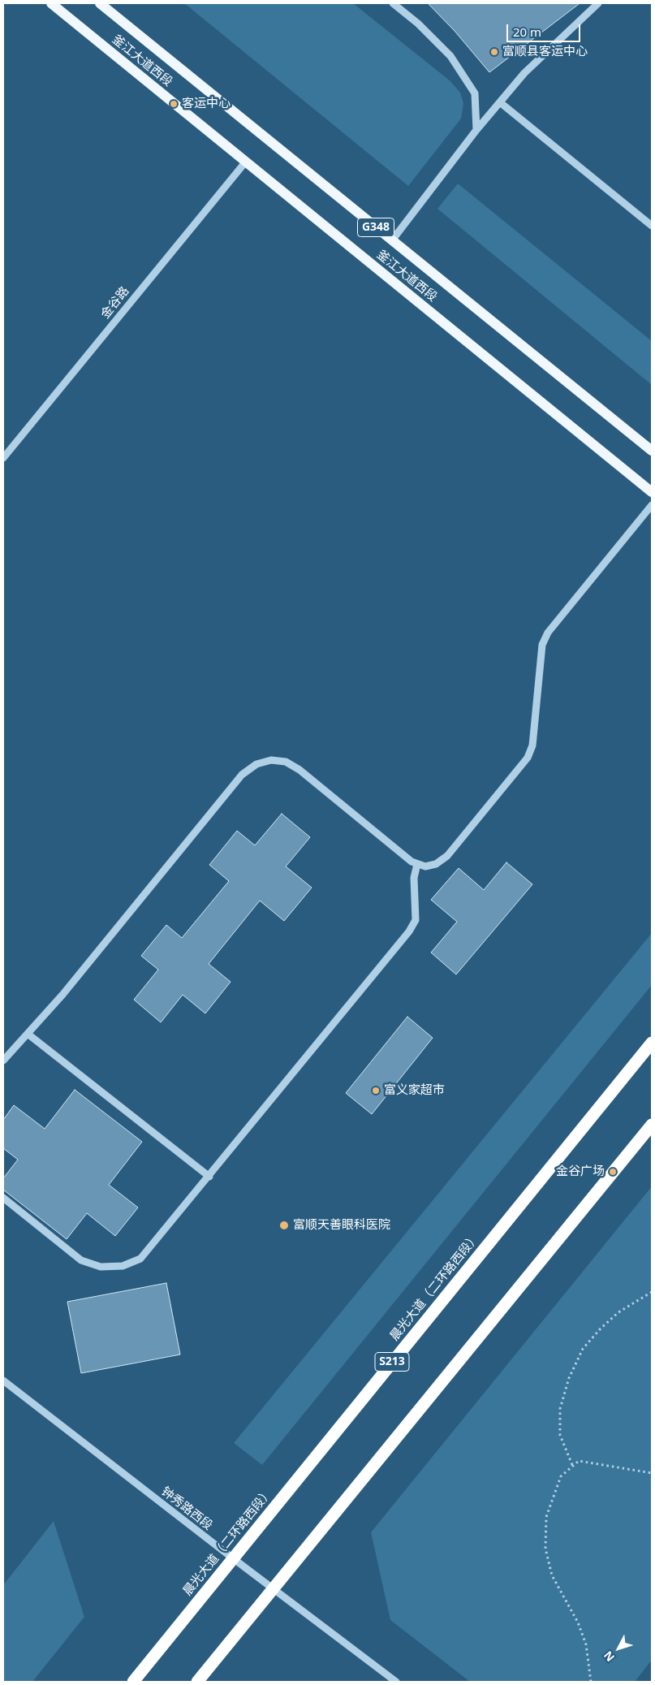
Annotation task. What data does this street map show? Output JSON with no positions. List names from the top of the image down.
{
  "streets": {
    "highway": ["晨光大道（二环路西段）", "S213"],
    "main road": ["釜江大道西段", "G348"],
    "street": ["金谷路", "钟秀路西段"]
  },
  "crossings": [
    ["釜江大道西段", "金谷路"],
    ["晨光大道（二环路西段）", "钟秀路西段"]
  ],
  "places": [
    "富顺县客运中心",
    "客运中心",
    "富义家超市",
    "金谷广场",
    "富顺天善眼科医院"
  ],
  "scale_bar": "20 m",
  "north": "bottom left"
}
